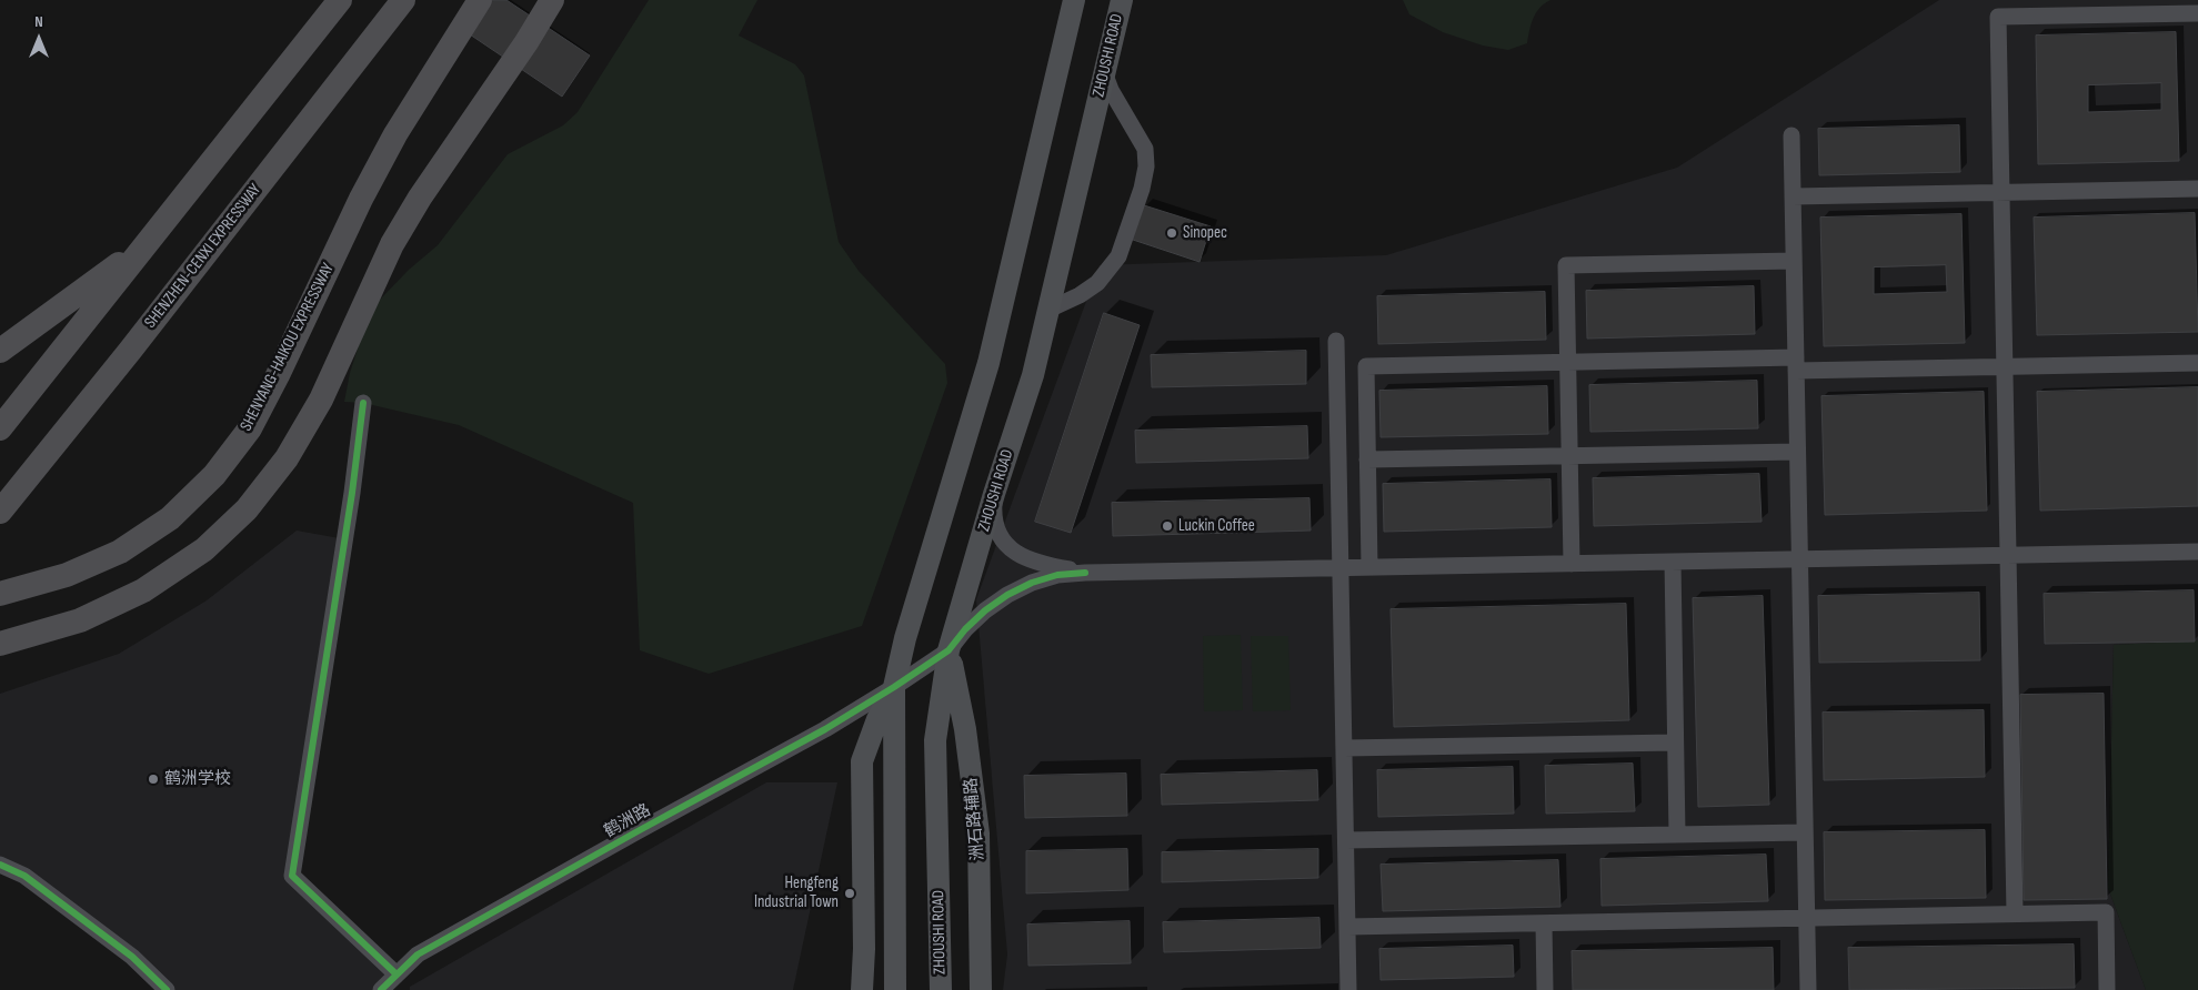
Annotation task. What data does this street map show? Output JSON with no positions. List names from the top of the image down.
{
  "streets": {
    "highway": ["SHENZHEN-CENXI EXPRESSWAY", "SHENYANG-HAIKOU EXPRESSWAY"],
    "main road": ["ZHOUSHI ROAD", "洲石路辅路"],
    "street": ["鹤洲路"]
  },
  "crossings": [
    ["ZHOUSHI ROAD", "洲石路辅路"],
    ["ZHOUSHI ROAD", "鹤洲路"],
    ["洲石路辅路", "鹤洲路"]
  ],
  "places": [
    "Sinopec",
    "Luckin Coffee",
    "鹤洲学校",
    "Hengfeng Industrial Town"
  ],
  "north": "top"
}
